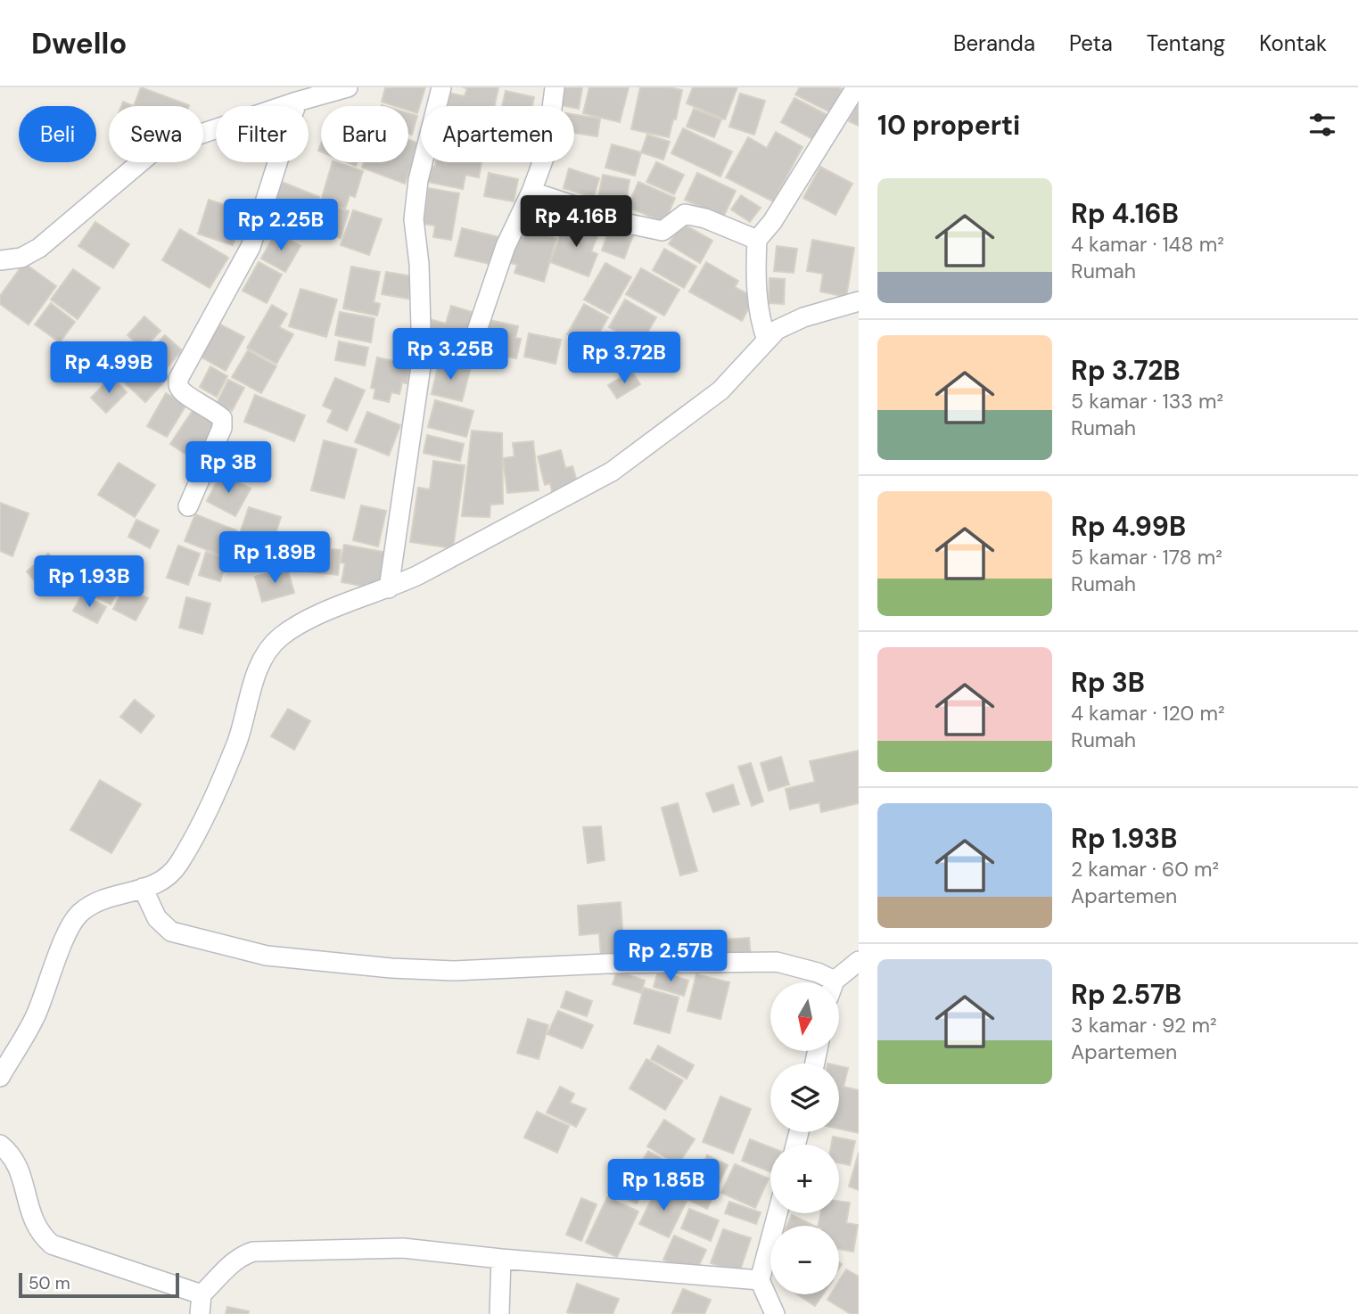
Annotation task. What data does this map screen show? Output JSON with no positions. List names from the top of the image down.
{
  "scale_bar": "50 m",
  "north": "bottom",
  "page": {
    "header": "Dwello",
    "nav": [
      "Beranda",
      "Peta",
      "Tentang",
      "Kontak"
    ],
    "heading": "10 properti",
    "chip": [
      "Beli",
      "Sewa",
      "Filter",
      "Baru",
      "Apartemen"
    ],
    "list": [
      {
        "name": "Rp 4.16B",
        "note": "4 kamar · 148 m² · Rumah"
      },
      {
        "name": "Rp 3.72B",
        "note": "5 kamar · 133 m² · Rumah"
      },
      {
        "name": "Rp 4.99B",
        "note": "5 kamar · 178 m² · Rumah"
      },
      {
        "name": "Rp 3B",
        "note": "4 kamar · 120 m² · Rumah"
      },
      {
        "name": "Rp 1.93B",
        "note": "2 kamar · 60 m² · Apartemen"
      },
      {
        "name": "Rp 2.57B",
        "note": "3 kamar · 92 m² · Apartemen"
      }
    ],
    "price": [
      "Rp 4.16B",
      "Rp 2.25B",
      "Rp 3.25B",
      "Rp 3.72B",
      "Rp 4.99B",
      "Rp 3B",
      "Rp 1.89B",
      "Rp 1.93B",
      "Rp 2.57B",
      "Rp 1.85B"
    ],
    "map_buttons": ["+", "−"],
    "scale": "50 m"
  }
}
